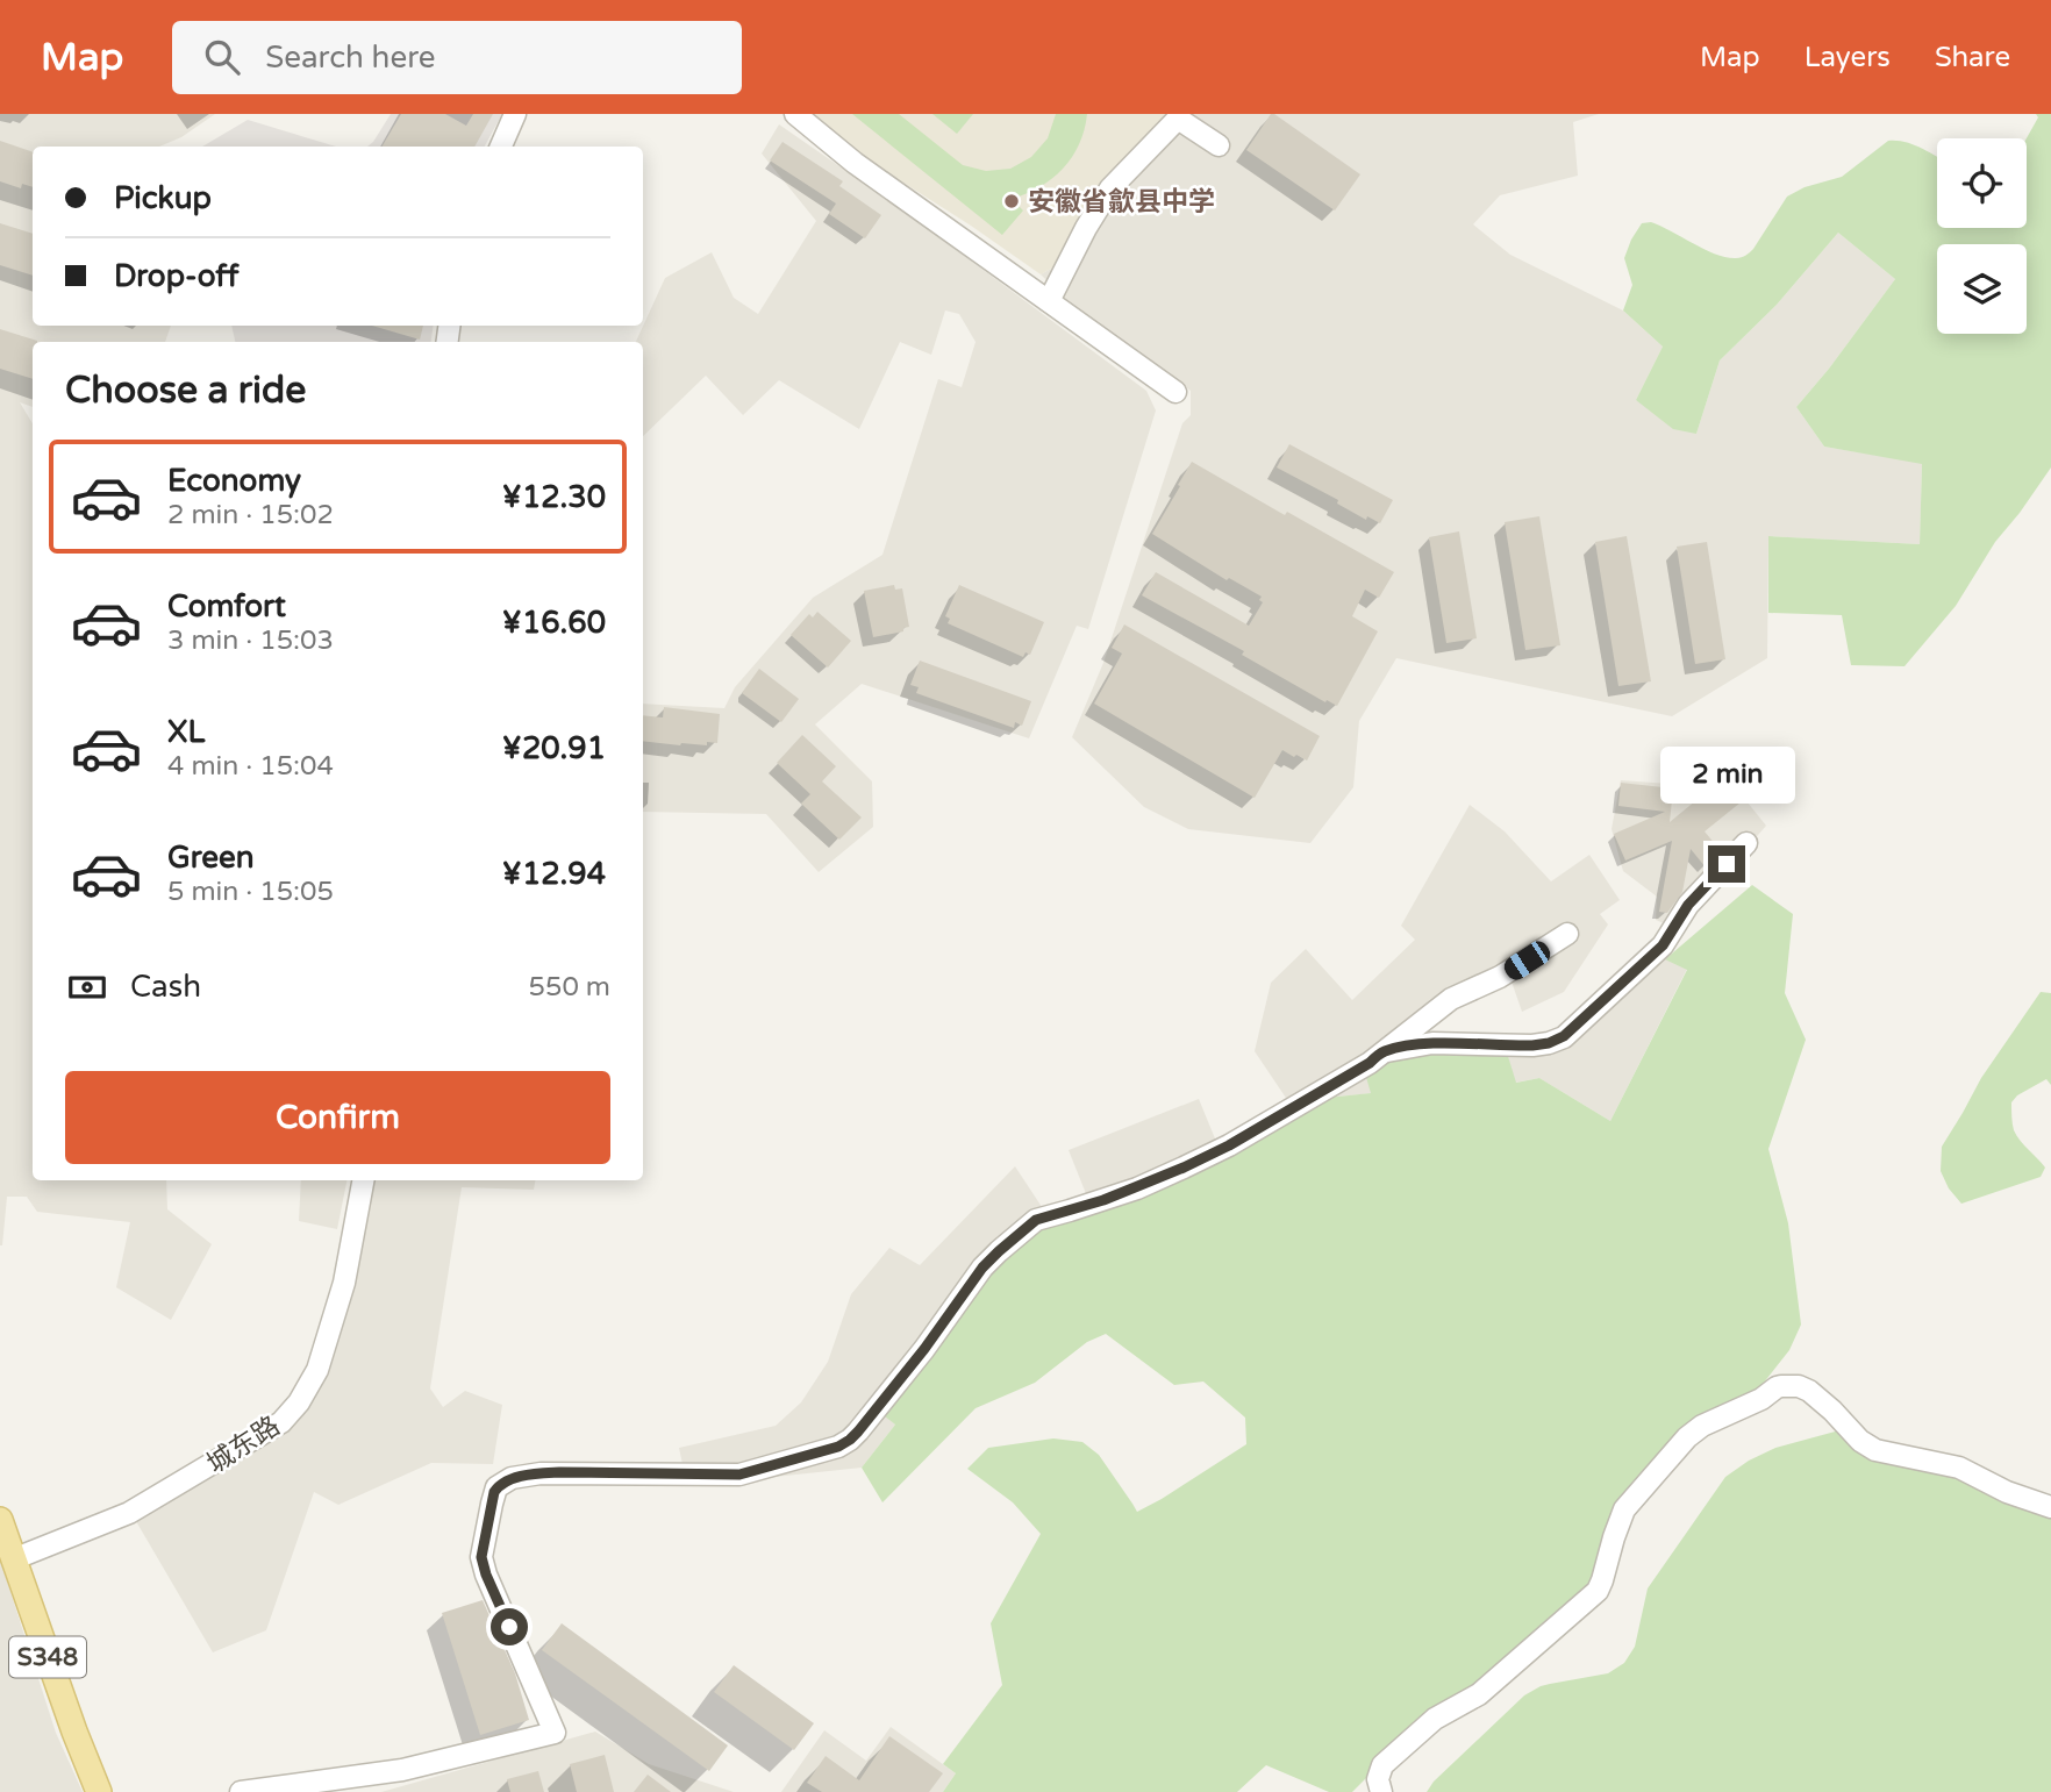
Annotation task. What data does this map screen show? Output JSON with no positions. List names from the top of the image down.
{
  "streets": {
    "main road": ["S348"],
    "street": ["城东路"]
  },
  "crossings": [
    ["城东路", "S348"]
  ],
  "places": ["安徽省歙县中学"],
  "page": {
    "header": "Map",
    "search": "Search here",
    "nav": ["Map", "Layers", "Share"],
    "banner": ["Pickup", "Drop-off"],
    "heading": "Choose a ride",
    "list": [
      {
        "name": "Economy",
        "note": "2 min · 15:02",
        "value": "¥12.30"
      },
      {
        "name": "Comfort",
        "note": "3 min · 15:03",
        "value": "¥16.60"
      },
      {
        "name": "XL",
        "note": "4 min · 15:04",
        "value": "¥20.91"
      },
      {
        "name": "Green",
        "note": "5 min · 15:05",
        "value": "¥12.94"
      }
    ],
    "bubble": "2 min",
    "pay": ["Cash", "550 m"],
    "buttons": "Confirm"
  }
}
